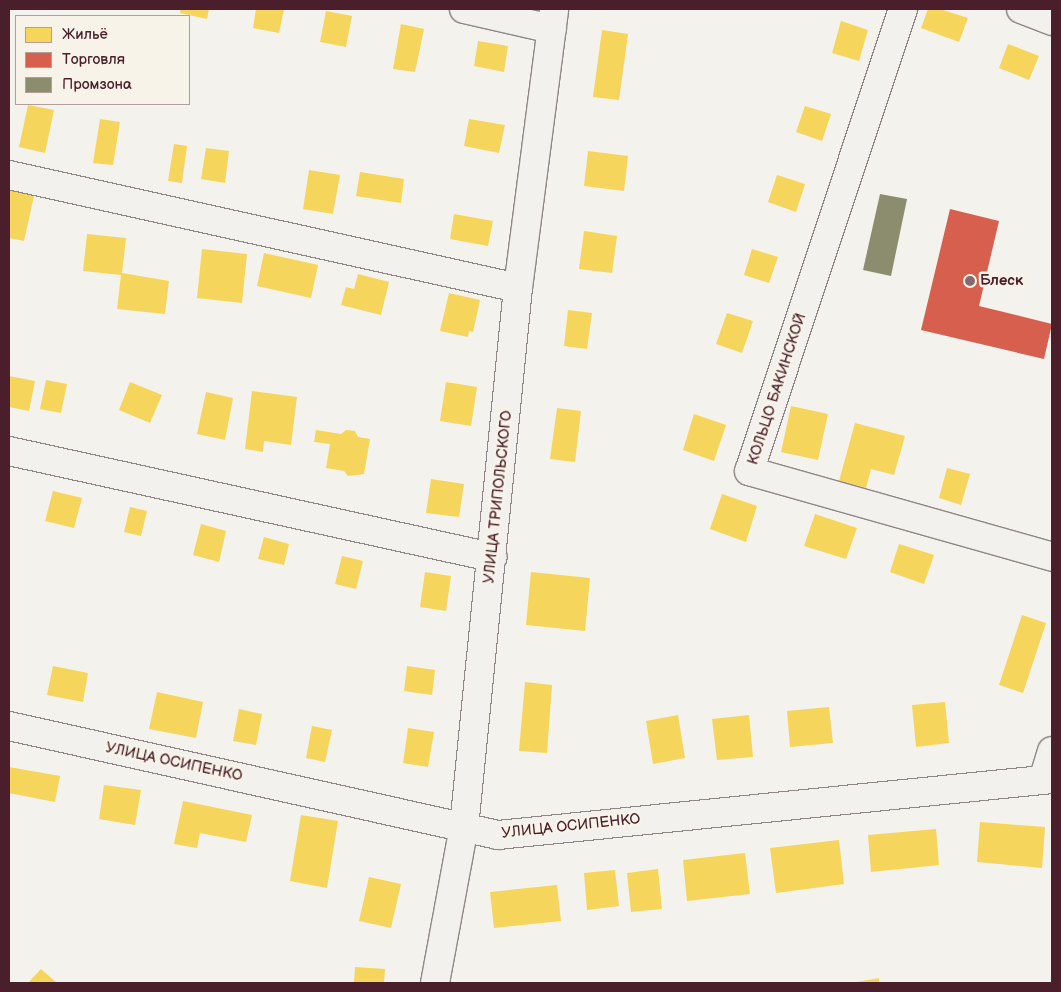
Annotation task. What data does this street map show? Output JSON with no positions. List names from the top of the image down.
{
  "streets": {
    "street": ["КОЛЬЦО БАКИНСКОЙ", "УЛИЦА ТРИПОЛЬСКОГО", "УЛИЦА ОСИПЕНКО"]
  },
  "crossings": [
    ["УЛИЦА ТРИПОЛЬСКОГО", "УЛИЦА ОСИПЕНКО"]
  ],
  "places": ["Блеск"],
  "legend": ["Жильё", "Торговля", "Промзона"]
}
